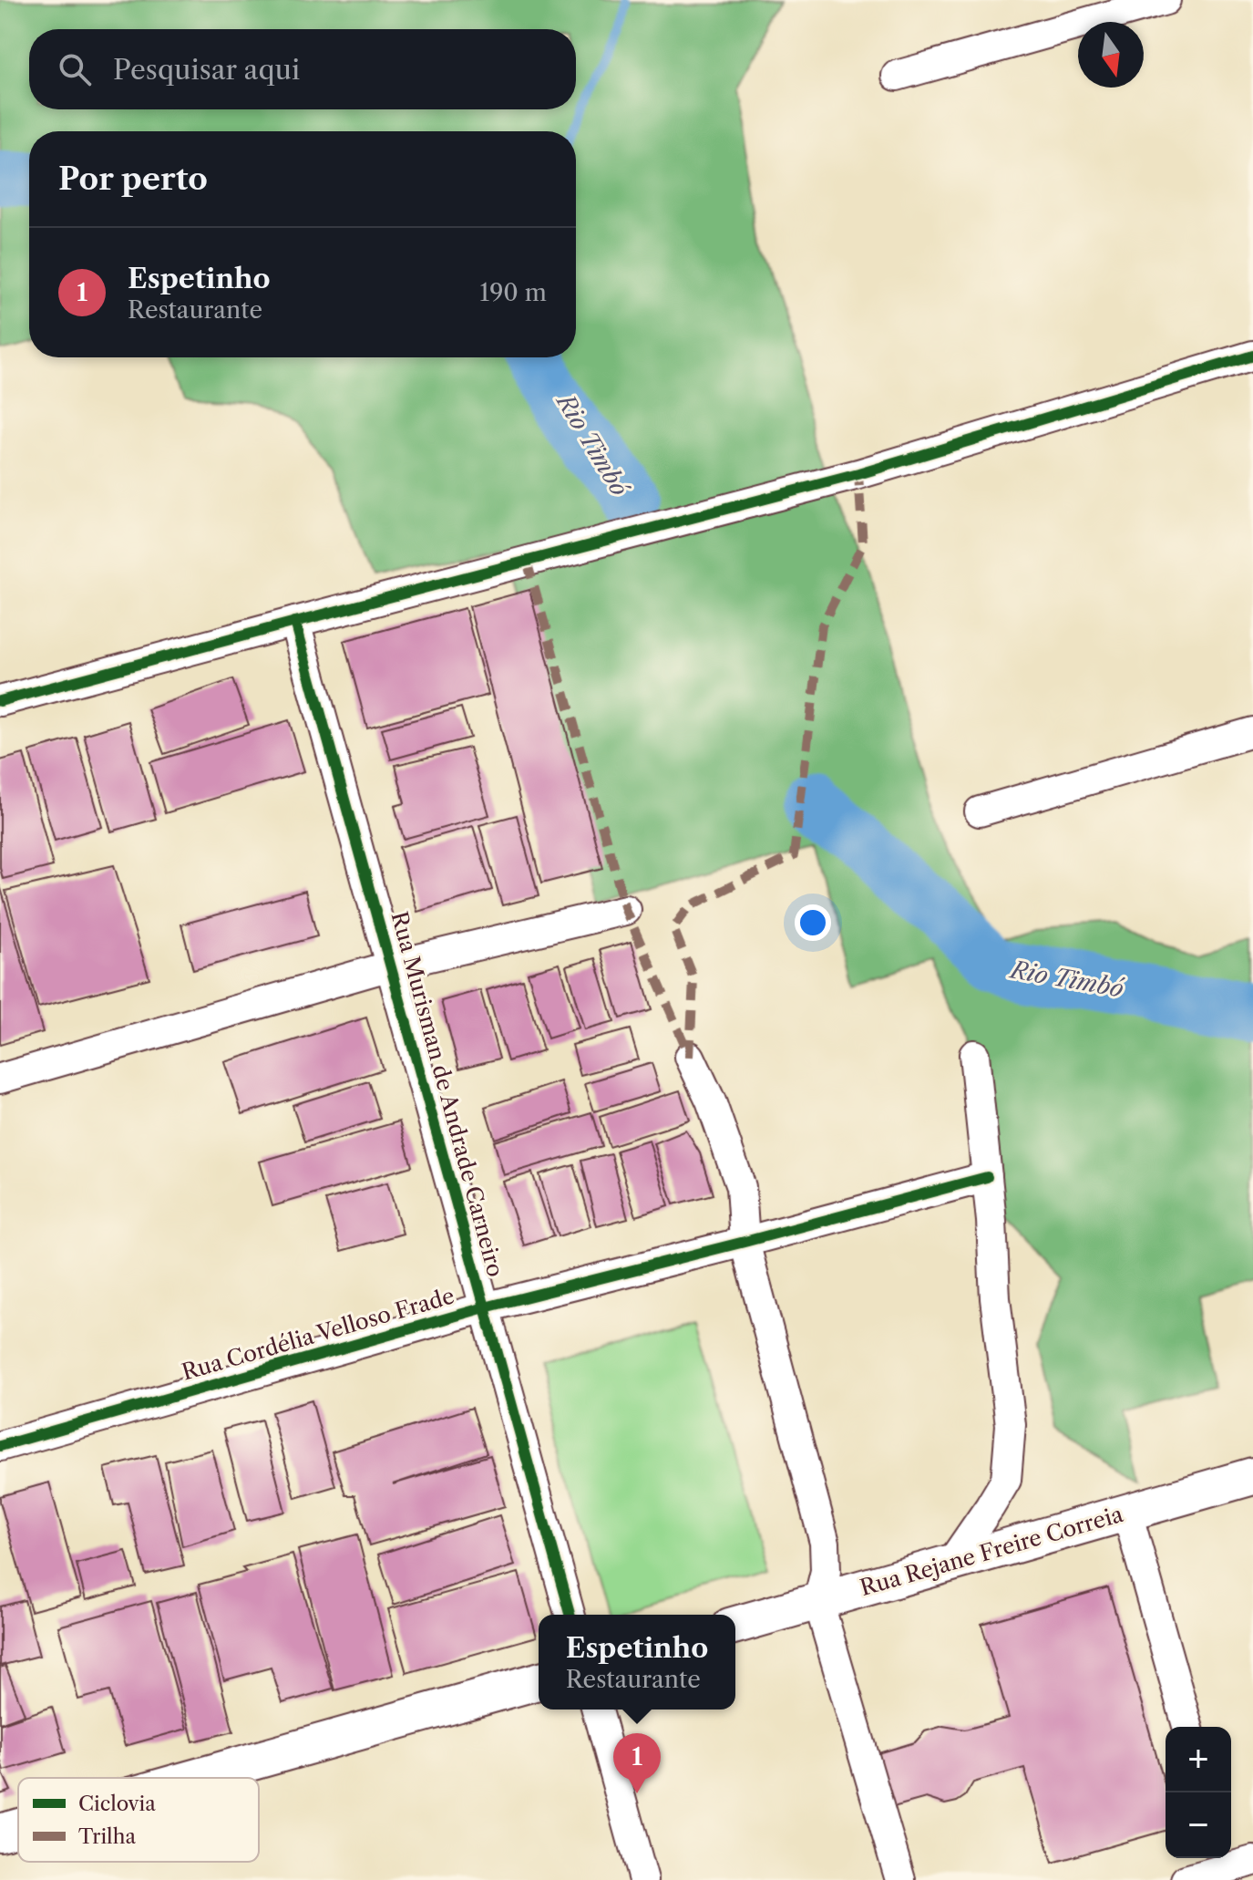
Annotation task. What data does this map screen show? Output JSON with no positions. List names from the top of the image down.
{
  "streets": {
    "street": ["Rua Murisman de Andrade Carneiro", "Rua Cordélia Velloso Frade", "Rua Rejane Freire Correia"]
  },
  "crossings": [
    ["Rua Murisman de Andrade Carneiro", "Rua Cordélia Velloso Frade"]
  ],
  "water": ["Rio Timbó"],
  "legend": ["Ciclovia", "Trilha"],
  "north": "bottom",
  "page": {
    "search": "Pesquisar aqui",
    "heading": "Por perto",
    "list": [
      {
        "mark": "1",
        "name": "Espetinho",
        "note": "Restaurante",
        "value": "190 m"
      }
    ],
    "popup": ["Espetinho", "Restaurante"],
    "map_buttons": ["+", "−"],
    "pins": "1"
  }
}
